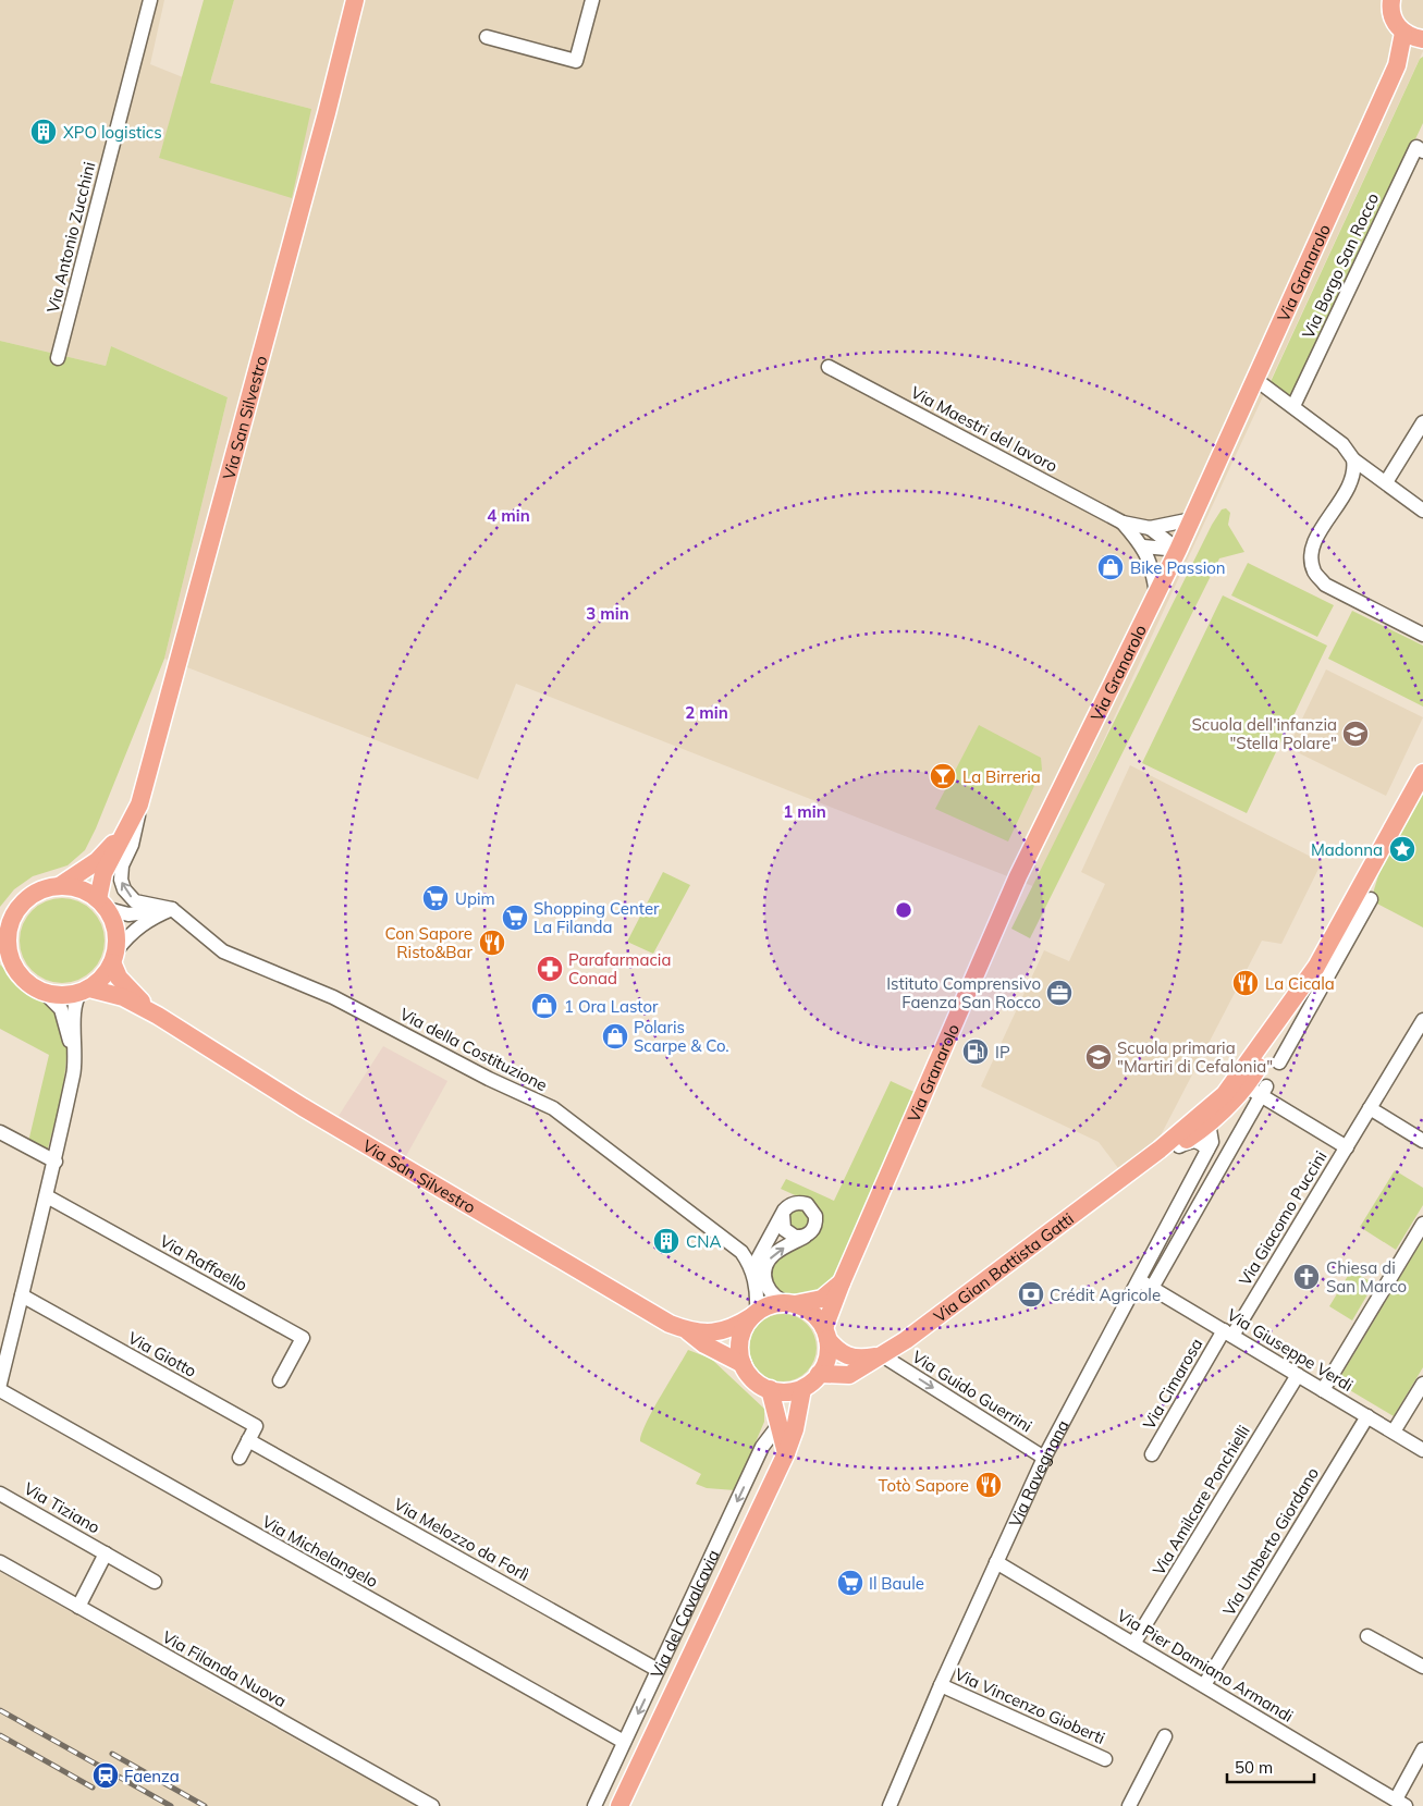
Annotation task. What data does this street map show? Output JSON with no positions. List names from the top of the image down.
{
  "streets": {
    "main road": [
      "Via Granarolo",
      "Via San Silvestro",
      "Via Gian Battista Gatti",
      "Via Ravegnana",
      "Via del Cavalcavia"
    ],
    "street": [
      "Via Antonio Zucchini",
      "Via Borgo San Rocco",
      "Via Maestri del lavoro",
      "Via della Costituzione",
      "Via Giacomo Puccini",
      "Via Raffaello",
      "Via Giuseppe Verdi",
      "Via Giotto",
      "Via Cimarosa",
      "Via Guido Guerrini",
      "Via Amilcare Ponchielli",
      "Via Tiziano",
      "Via Melozzo da Forlì",
      "Via Umberto Giordano",
      "Via Michelangelo",
      "Via Pier Damiano Armandi",
      "Via Filanda Nuova",
      "Via Vincenzo Gioberti"
    ]
  },
  "crossings": [
    ["Via Granarolo", "Via San Silvestro"],
    ["Via Granarolo", "Via Maestri del lavoro"],
    ["Via Granarolo", "Via della Costituzione"],
    ["Via Granarolo", "Via Gian Battista Gatti"],
    ["Via Granarolo", "Via del Cavalcavia"],
    ["Via San Silvestro", "Via della Costituzione"],
    ["Via San Silvestro", "Via Gian Battista Gatti"],
    ["Via San Silvestro", "Via del Cavalcavia"],
    ["Via della Costituzione", "Via Gian Battista Gatti"],
    ["Via della Costituzione", "Via del Cavalcavia"],
    ["Via Giacomo Puccini", "Via Giuseppe Verdi"],
    ["Via Giacomo Puccini", "Via Cimarosa"],
    ["Via Giacomo Puccini", "Via Ravegnana"],
    ["Via Gian Battista Gatti", "Via Guido Guerrini"],
    ["Via Gian Battista Gatti", "Via Ravegnana"],
    ["Via Gian Battista Gatti", "Via del Cavalcavia"],
    ["Via Giuseppe Verdi", "Via Cimarosa"],
    ["Via Giuseppe Verdi", "Via Ravegnana"],
    ["Via Giuseppe Verdi", "Via Amilcare Ponchielli"],
    ["Via Giuseppe Verdi", "Via Umberto Giordano"],
    ["Via Giotto", "Via Melozzo da Forlì"],
    ["Via Guido Guerrini", "Via Ravegnana"],
    ["Via Ravegnana", "Via Pier Damiano Armandi"],
    ["Via Ravegnana", "Via Vincenzo Gioberti"],
    ["Via Amilcare Ponchielli", "Via Pier Damiano Armandi"],
    ["Via Tiziano", "Via Filanda Nuova"],
    ["Via Melozzo da Forlì", "Via del Cavalcavia"],
    ["Via Umberto Giordano", "Via Pier Damiano Armandi"],
    ["Via Michelangelo", "Via del Cavalcavia"]
  ],
  "one_way": ["Via Guido Guerrini"],
  "places": {
    "building": ["XPO logistics", "CNA"],
    "shop": ["Bike Passion", "1 Ora Lastor", "Polaris Scarpe & Co."],
    "school or university": ["Scuola dell'infanzia \"Stella Polare\"", "Scuola primaria \"Martiri di Cefalonia\""],
    "bar": ["La Birreria"],
    "place": ["Madonna"],
    "supermarket": ["Upim", "Shopping Center La Filanda", "Il Baule"],
    "restaurant": ["Con Sapore Risto&Bar", "La Cicala", "Totò Sapore"],
    "pharmacy": ["Parafarmacia Conad"],
    "office": ["Istituto Comprensivo Faenza San Rocco"],
    "fuel station": ["IP"],
    "church": ["Chiesa di San Marco"],
    "bank": ["Crédit Agricole"],
    "station": ["Faenza"]
  },
  "scale_bar": "50 m",
  "rings": [
    "4 min",
    "3 min",
    "2 min",
    "1 min"
  ]
}
